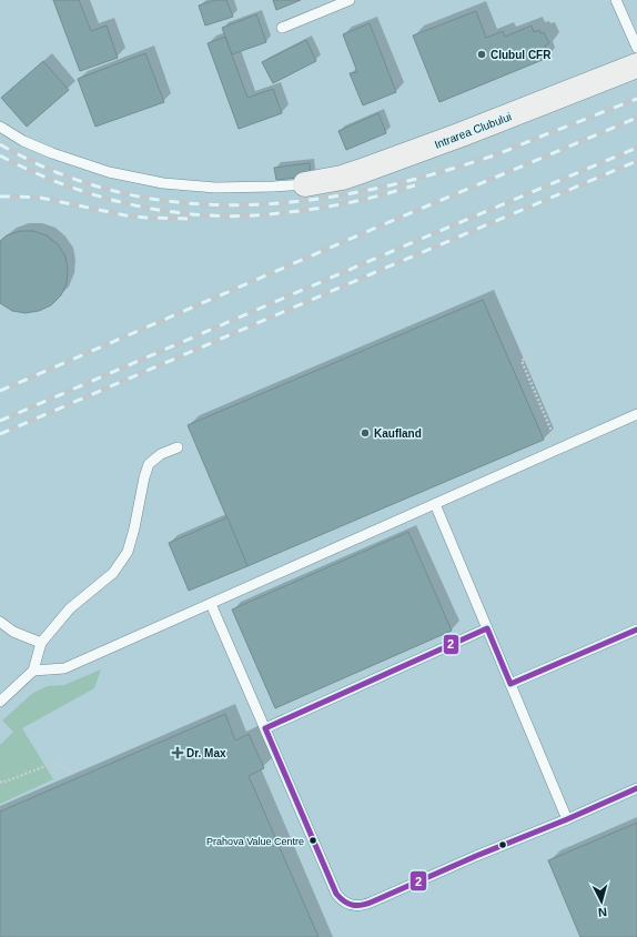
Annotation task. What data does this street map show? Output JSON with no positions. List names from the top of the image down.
{
  "streets": {
    "street": ["Intrarea Clubului"]
  },
  "places": {
    "other": ["Clubul CFR", "Kaufland", "Prahova Value Centre"],
    "health": ["Dr. Max"]
  },
  "lines": ["transit line 2"],
  "north": "bottom"
}
